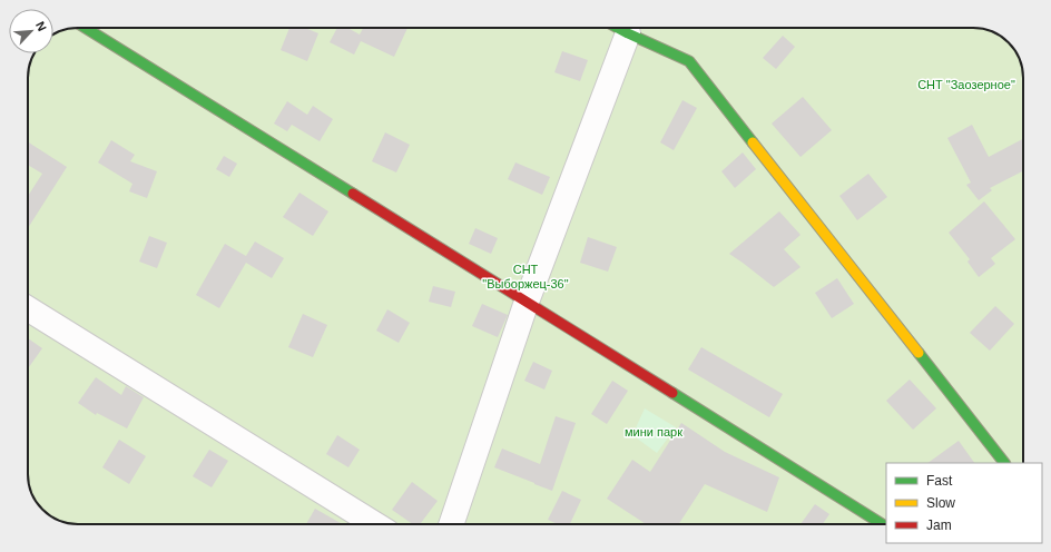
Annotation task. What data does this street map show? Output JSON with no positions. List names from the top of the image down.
{
  "parks": ["СНТ \"Заозерное\"", "СНТ \"Выборжец-36\"", "мини парк"],
  "legend": ["Fast", "Slow", "Jam"],
  "north": "top right"
}
